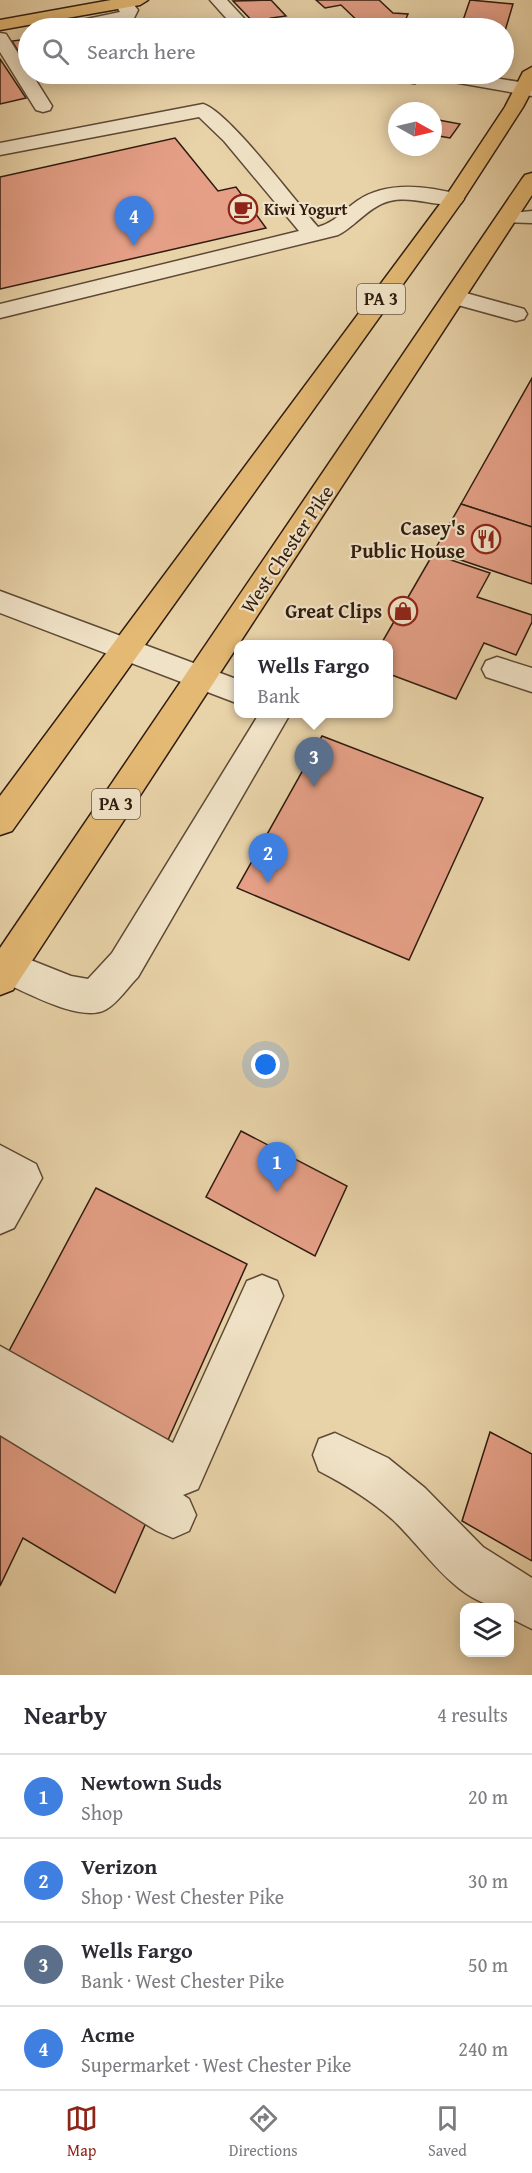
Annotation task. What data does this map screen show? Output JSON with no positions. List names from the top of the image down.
{
  "streets": {
    "main road": ["PA 3", "West Chester Pike"]
  },
  "places": {
    "cafe": ["Kiwi Yogurt"],
    "restaurant": ["Casey's Public House"],
    "shop": ["Great Clips"]
  },
  "north": "right",
  "page": {
    "search": "Search here",
    "pins": [
      "4",
      "3",
      "2",
      "1"
    ],
    "popup": ["Wells Fargo", "Bank"],
    "heading": ["Nearby", "4 results"],
    "list": [
      {
        "mark": "1",
        "name": "Newtown Suds",
        "note": "Shop",
        "value": "20 m"
      },
      {
        "mark": "2",
        "name": "Verizon",
        "note": "Shop · West Chester Pike",
        "value": "30 m"
      },
      {
        "mark": "3",
        "name": "Wells Fargo",
        "note": "Bank · West Chester Pike",
        "value": "50 m"
      },
      {
        "mark": "4",
        "name": "Acme",
        "note": "Supermarket · West Chester Pike",
        "value": "240 m"
      }
    ],
    "nav": ["Map", "Directions", "Saved"]
  }
}
